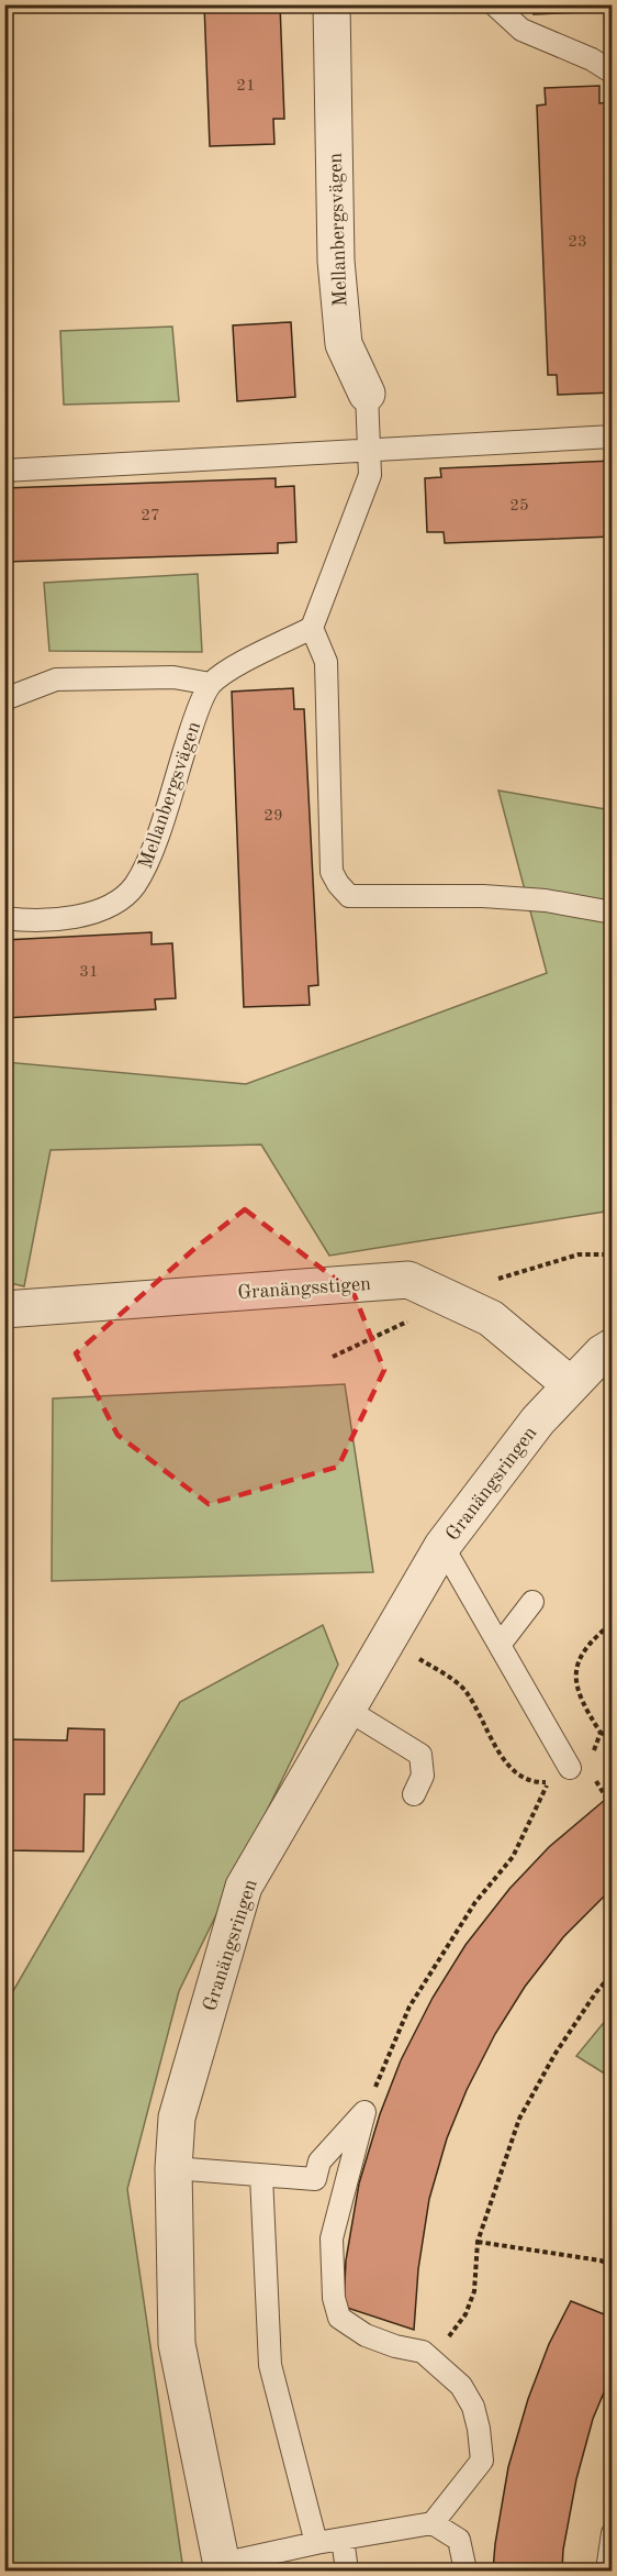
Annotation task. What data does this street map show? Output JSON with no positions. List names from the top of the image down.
{
  "streets": {
    "street": ["Mellanbergsvägen", "Granängsstigen", "Granängsringen"]
  },
  "crossings": [
    ["Granängsstigen", "Granängsringen"]
  ],
  "house_numbers": [
    "21",
    "23",
    "25",
    "27",
    "29",
    "31"
  ]
}
